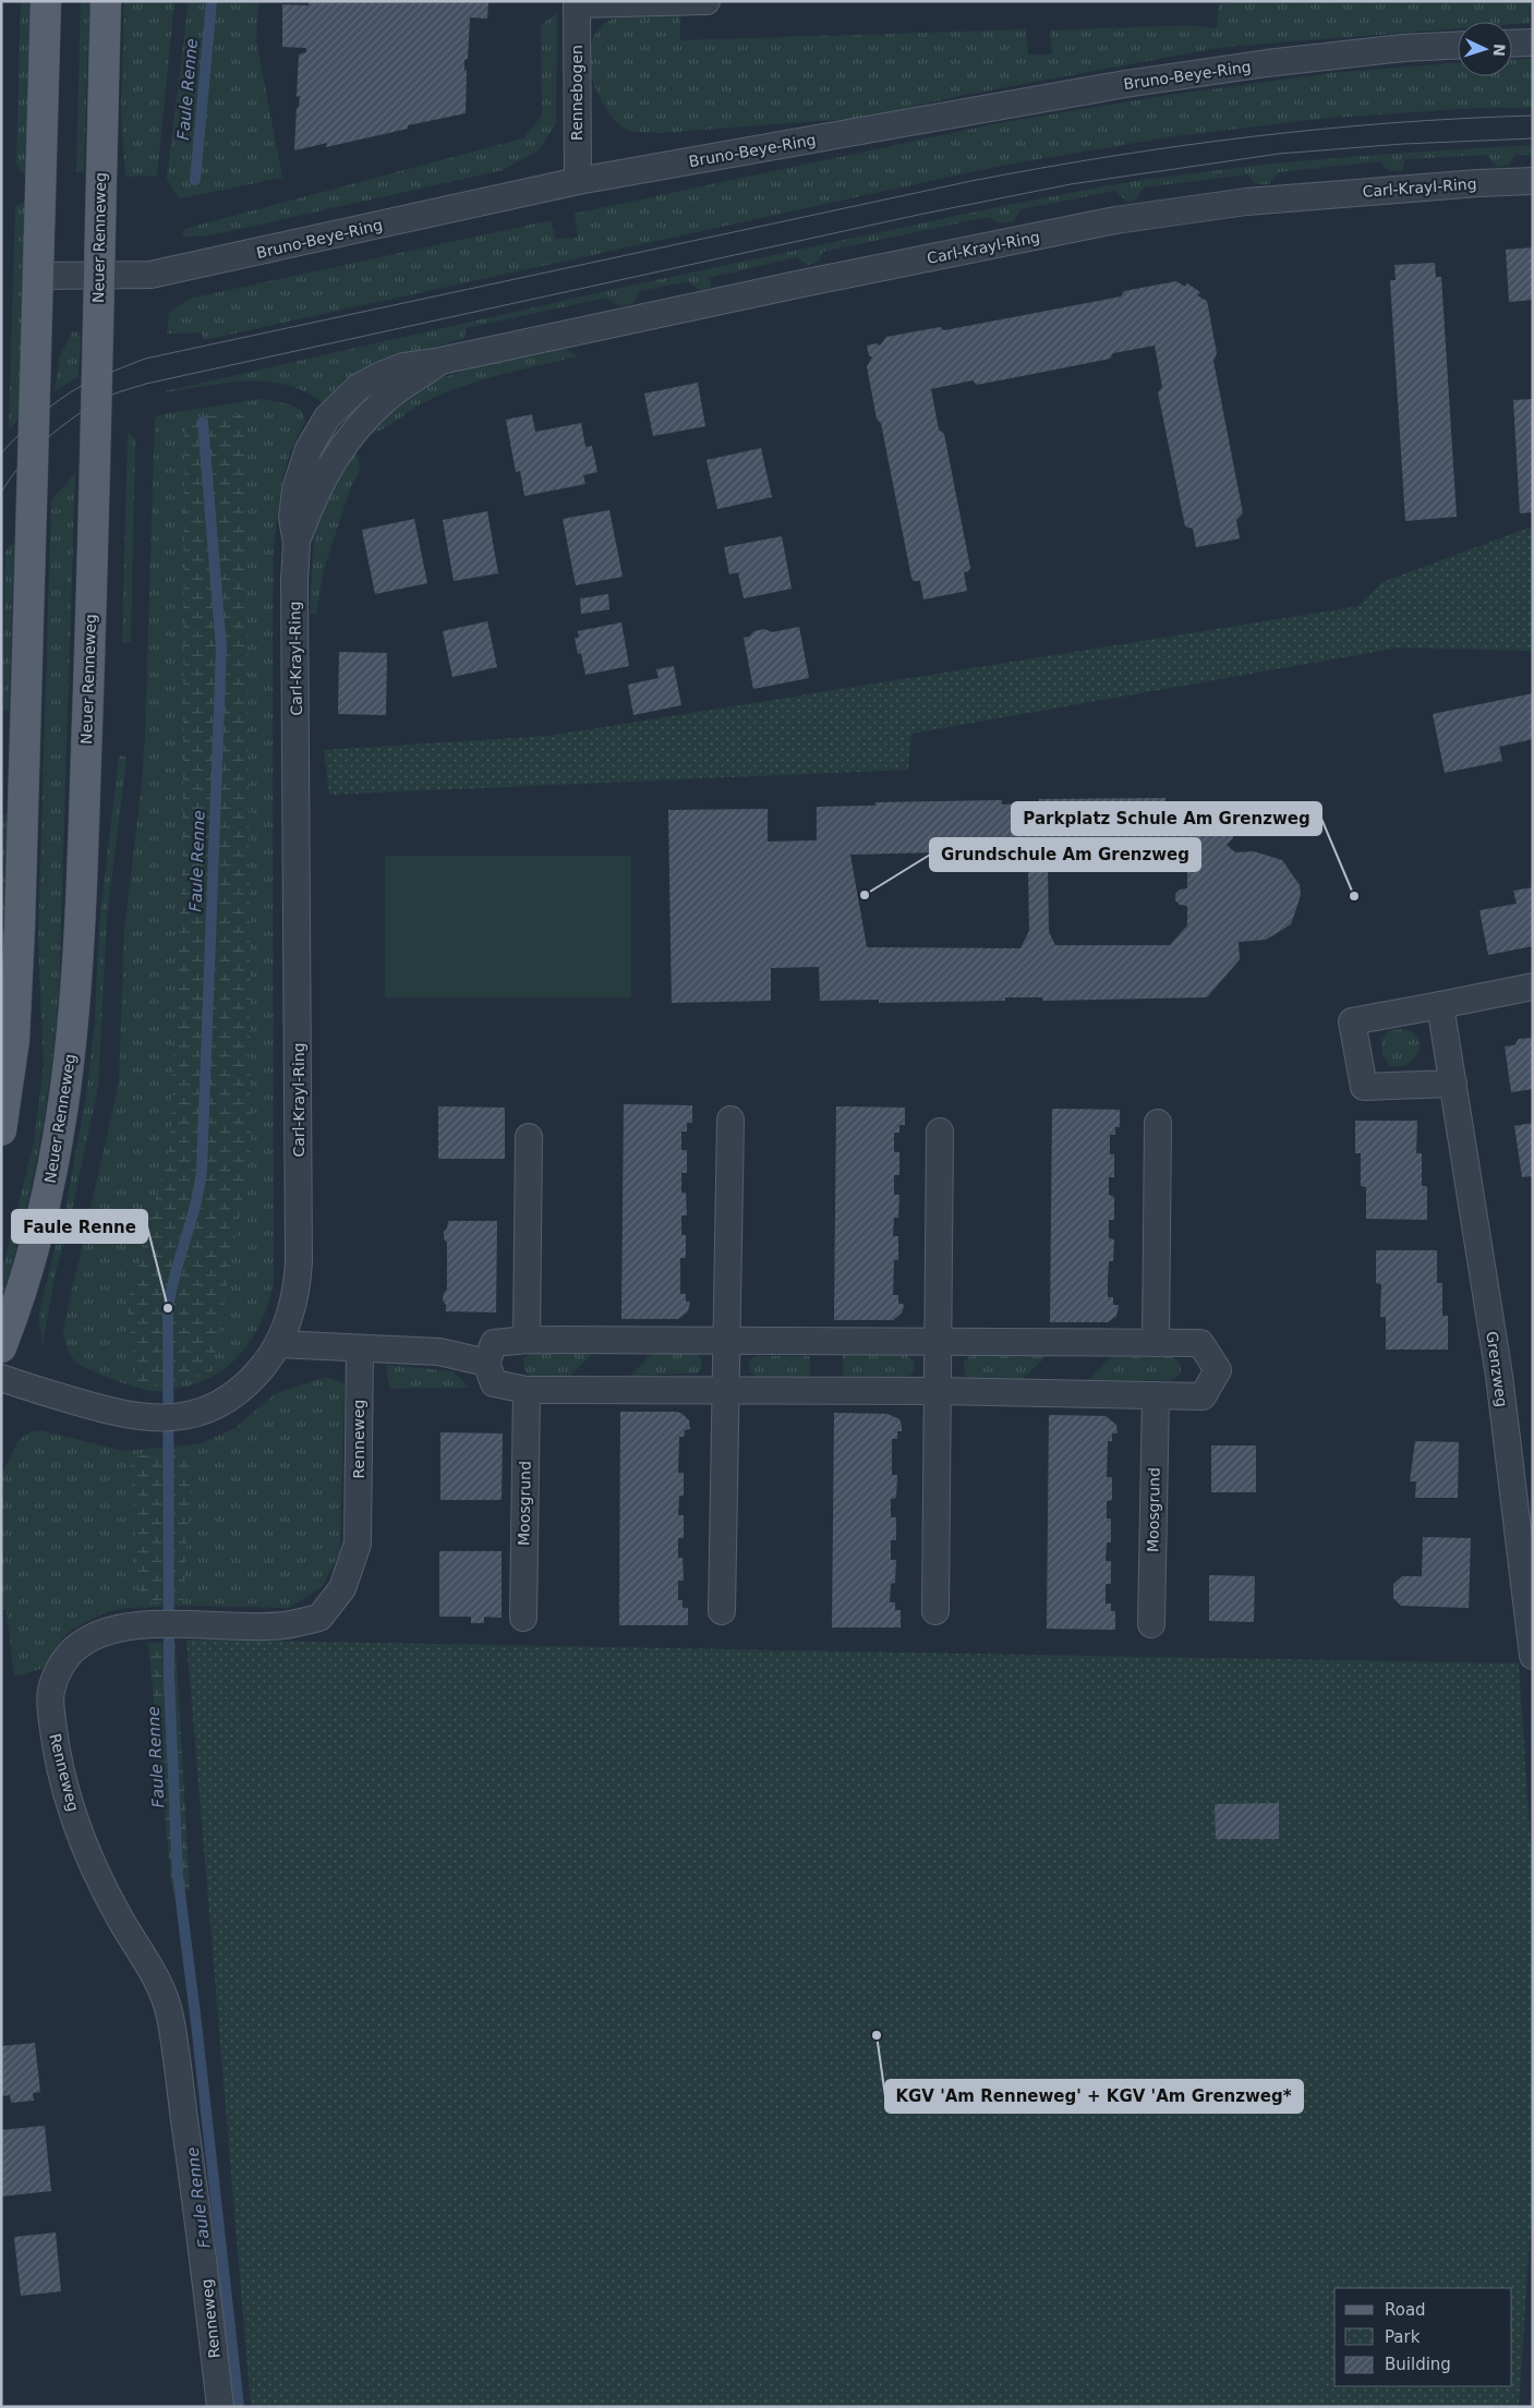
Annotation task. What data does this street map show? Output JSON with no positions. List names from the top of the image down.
{
  "streets": {
    "main road": ["Neuer Renneweg"],
    "street": [
      "Bruno-Beye-Ring",
      "Rennebogen",
      "Carl-Krayl-Ring",
      "Grenzweg",
      "Renneweg",
      "Moosgrund"
    ]
  },
  "crossings": [
    ["Bruno-Beye-Ring", "Rennebogen"],
    ["Bruno-Beye-Ring", "Neuer Renneweg"]
  ],
  "water": ["Faule Renne"],
  "places": [
    "Grundschule Am Grenzweg",
    "Parkplatz Schule Am Grenzweg",
    "Faule Renne",
    "KGV 'Am Renneweg' + KGV 'Am Grenzweg*"
  ],
  "legend": ["Road", "Park", "Building"],
  "north": "right"
}
